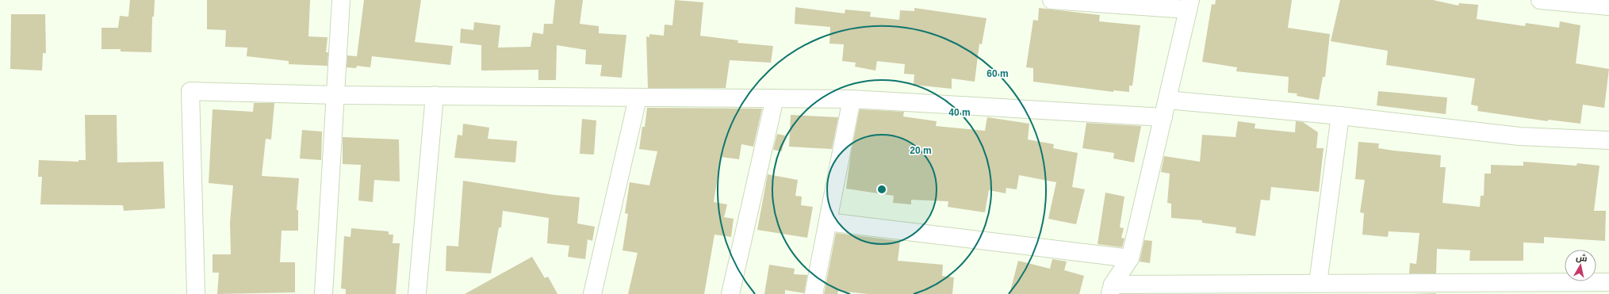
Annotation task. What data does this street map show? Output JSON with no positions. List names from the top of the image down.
{
  "north": "top",
  "rings": ["60 m", "40 m", "20 m"]
}
